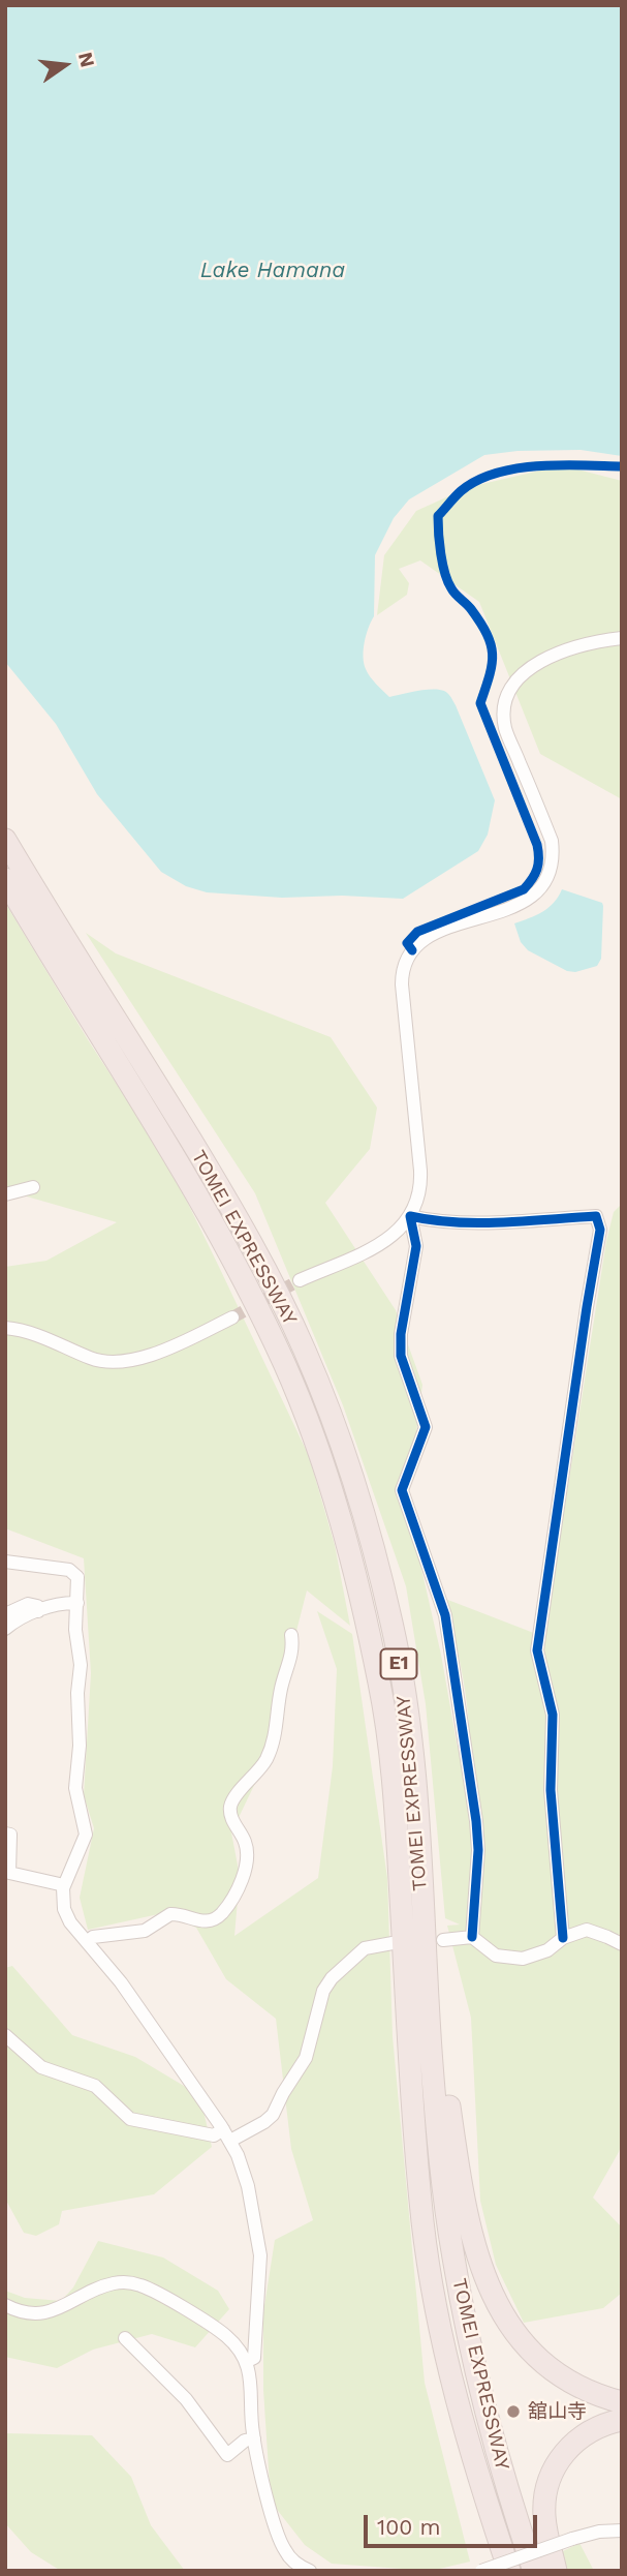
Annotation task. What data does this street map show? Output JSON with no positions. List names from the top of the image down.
{
  "streets": {
    "highway": ["TOMEI EXPRESSWAY", "E1"]
  },
  "water": ["Lake Hamana"],
  "places": ["舘山寺"],
  "scale_bar": "100 m",
  "north": "right"
}
